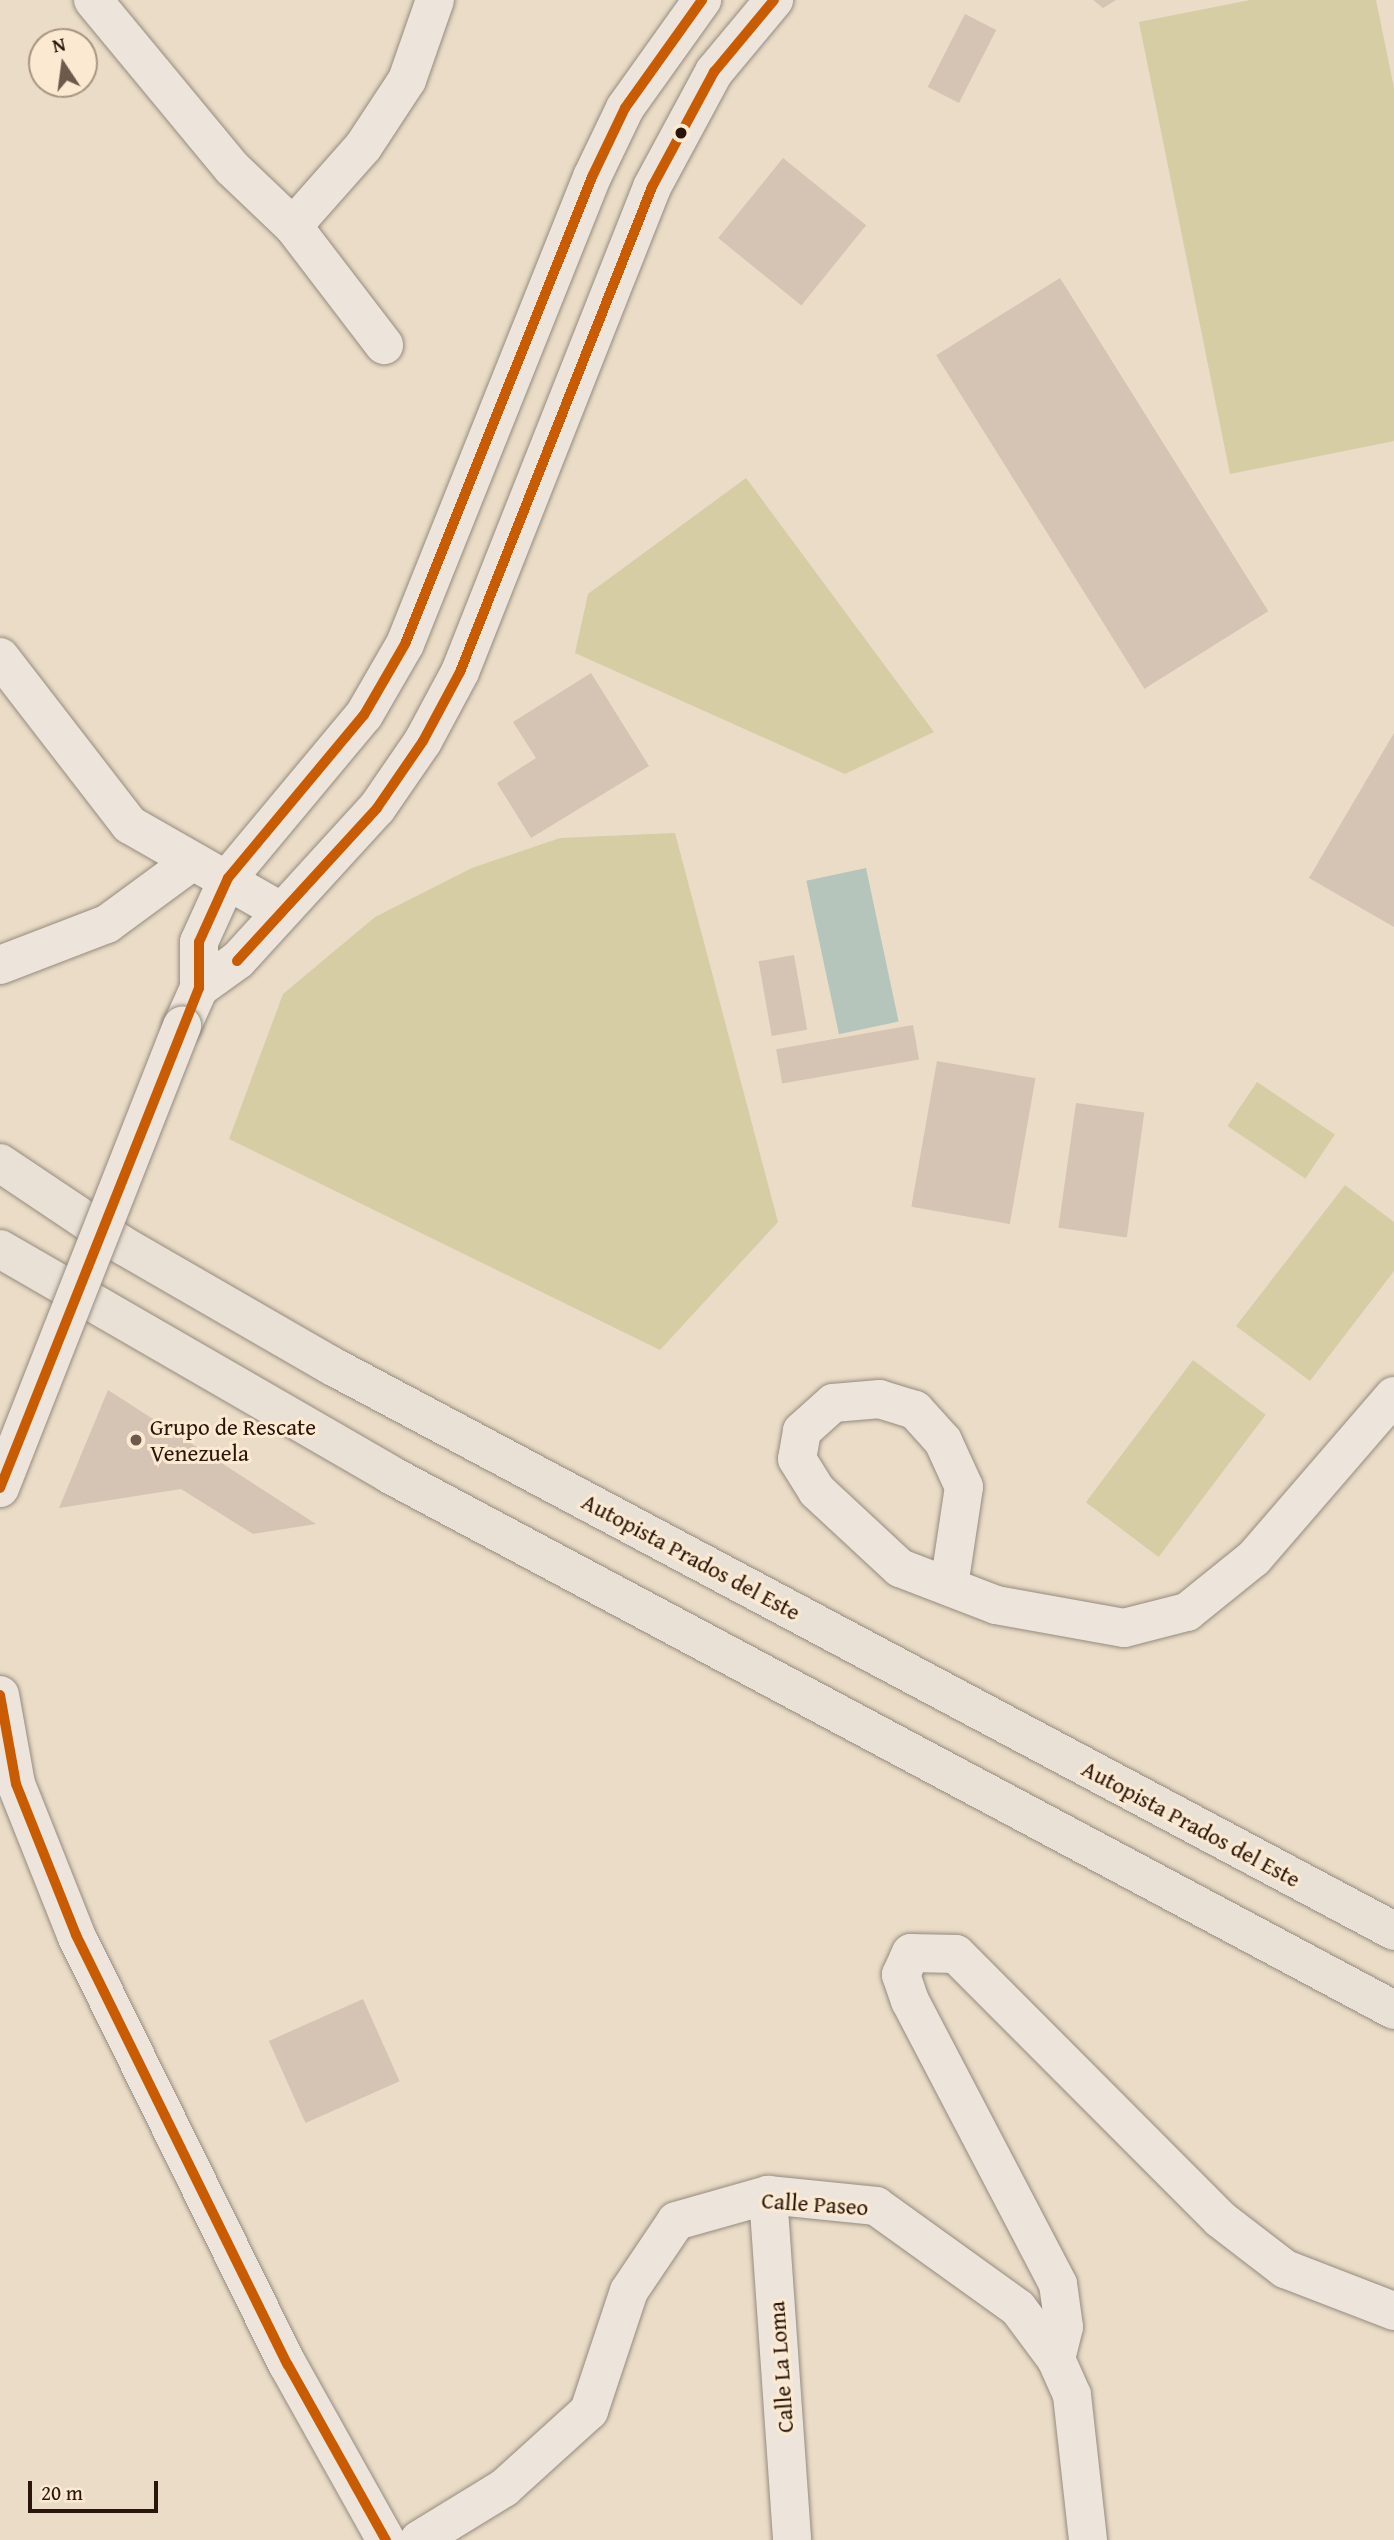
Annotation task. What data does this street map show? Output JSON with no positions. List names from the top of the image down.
{
  "streets": {
    "highway": ["Autopista Prados del Este"],
    "street": ["Calle Paseo", "Calle La Loma"]
  },
  "crossings": [
    ["Calle Paseo", "Calle La Loma"]
  ],
  "places": ["Grupo de Rescate Venezuela"],
  "scale_bar": "20 m",
  "north": "top"
}
